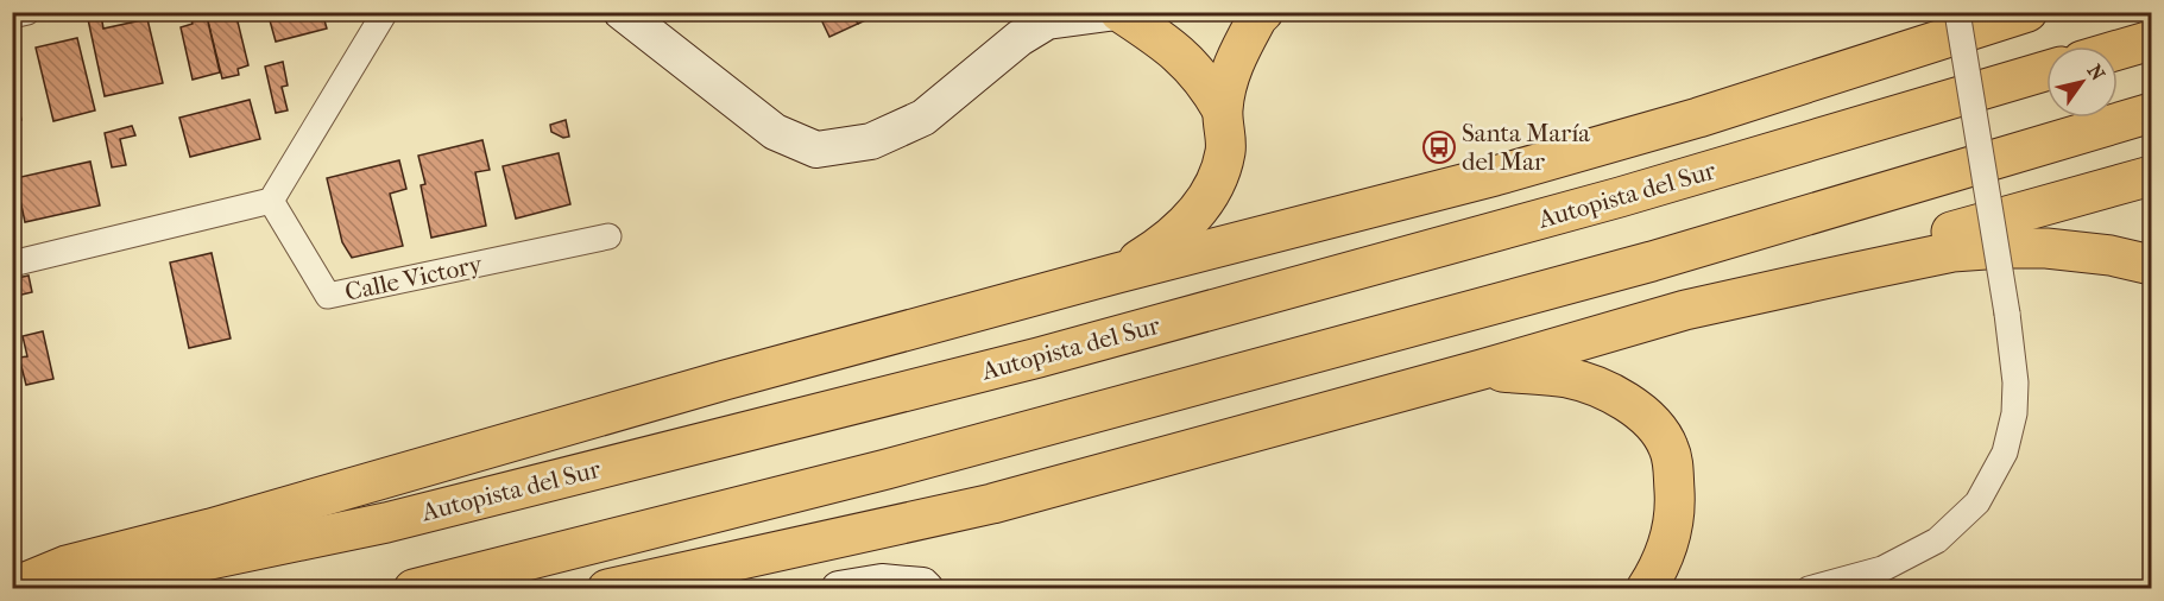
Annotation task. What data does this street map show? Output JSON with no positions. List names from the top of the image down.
{
  "streets": {
    "highway": ["Autopista del Sur"],
    "street": ["Calle Victory"]
  },
  "places": {
    "bus stop": ["Santa María del Mar"]
  },
  "north": "top right"
}
